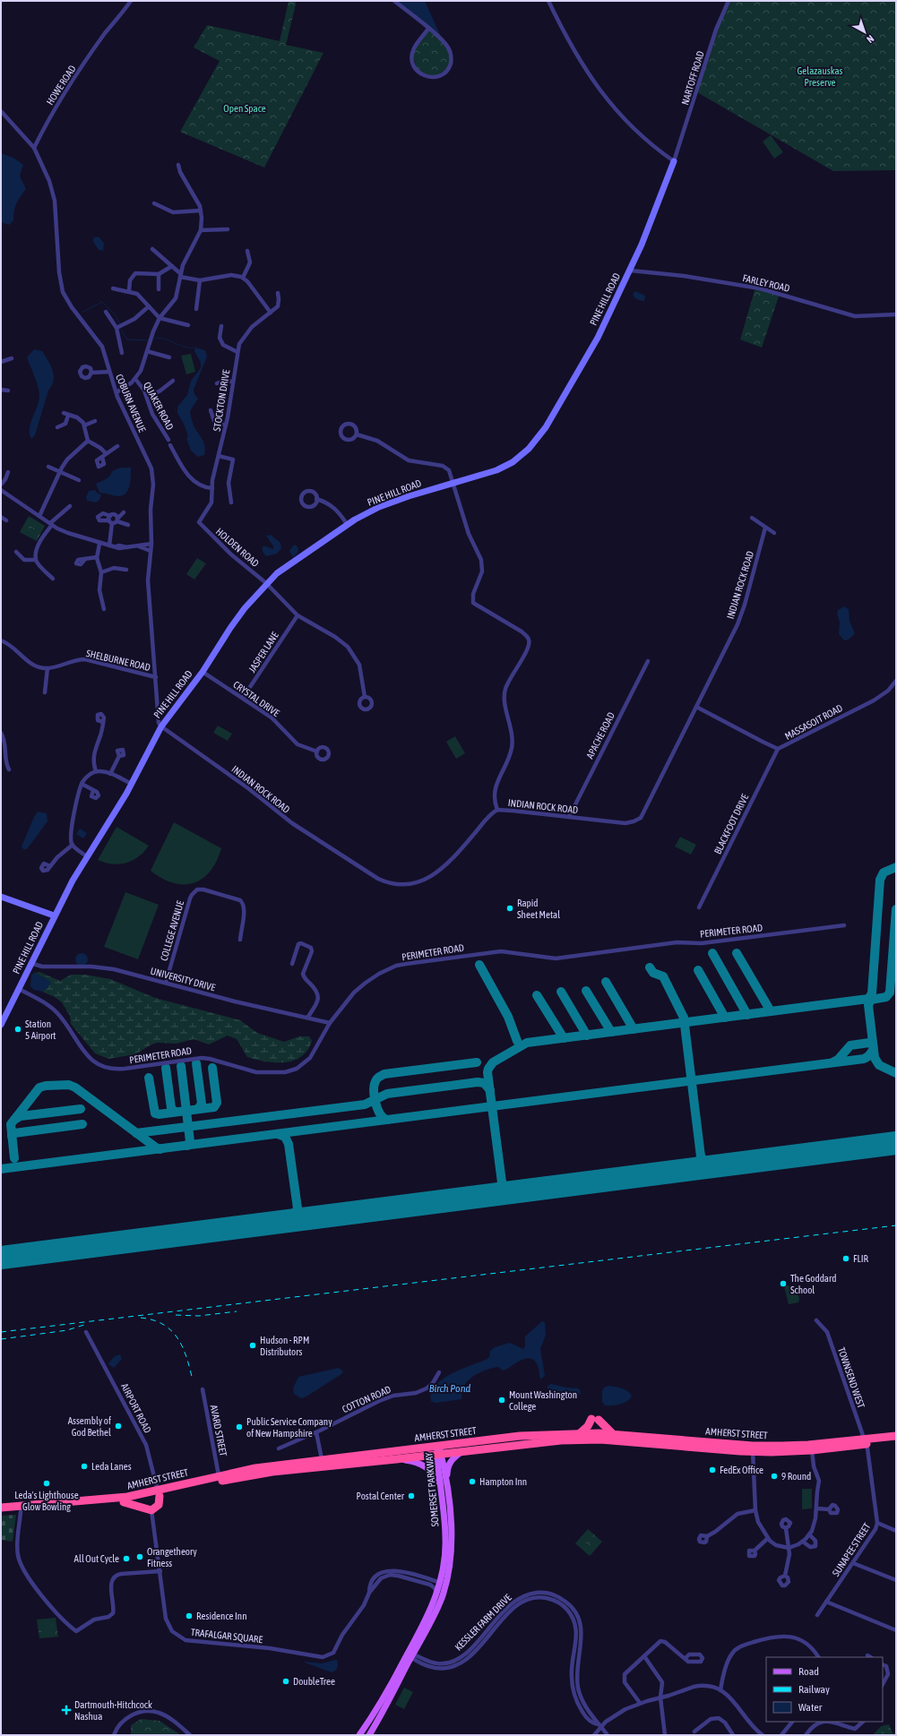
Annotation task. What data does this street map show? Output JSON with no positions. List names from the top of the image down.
{
  "streets": {
    "highway": ["AMHERST STREET"],
    "main road": ["SOMERSET PARKWAY"],
    "street": [
      "NARTOFF ROAD",
      "HOWE ROAD",
      "FARLEY ROAD",
      "PINE HILL ROAD",
      "STOCKTON DRIVE",
      "COBURN AVENUE",
      "QUAKER ROAD",
      "HOLDEN ROAD",
      "INDIAN ROCK ROAD",
      "JASPER LANE",
      "SHELBURNE ROAD",
      "CRYSTAL DRIVE",
      "MASSASOIT ROAD",
      "APACHE ROAD",
      "BLACKFOOT DRIVE",
      "COLLEGE AVENUE",
      "PERIMETER ROAD",
      "UNIVERSITY DRIVE",
      "TOWNSEND WEST",
      "COTTON ROAD",
      "AIRPORT ROAD",
      "AVARD STREET",
      "SUNAPEE STREET",
      "KESSLER FARM DRIVE",
      "TRAFALGAR SQUARE"
    ]
  },
  "crossings": [
    ["NARTOFF ROAD", "PINE HILL ROAD"],
    ["HOWE ROAD", "COBURN AVENUE"],
    ["FARLEY ROAD", "PINE HILL ROAD"],
    ["PINE HILL ROAD", "COBURN AVENUE"],
    ["PINE HILL ROAD", "HOLDEN ROAD"],
    ["PINE HILL ROAD", "INDIAN ROCK ROAD"],
    ["PINE HILL ROAD", "CRYSTAL DRIVE"],
    ["PINE HILL ROAD", "PERIMETER ROAD"],
    ["PINE HILL ROAD", "UNIVERSITY DRIVE"],
    ["STOCKTON DRIVE", "HOLDEN ROAD"],
    ["COBURN AVENUE", "INDIAN ROCK ROAD"],
    ["COBURN AVENUE", "SHELBURNE ROAD"],
    ["HOLDEN ROAD", "JASPER LANE"],
    ["INDIAN ROCK ROAD", "MASSASOIT ROAD"],
    ["INDIAN ROCK ROAD", "APACHE ROAD"],
    ["JASPER LANE", "CRYSTAL DRIVE"],
    ["MASSASOIT ROAD", "BLACKFOOT DRIVE"],
    ["COLLEGE AVENUE", "UNIVERSITY DRIVE"],
    ["PERIMETER ROAD", "UNIVERSITY DRIVE"],
    ["TOWNSEND WEST", "AMHERST STREET"],
    ["TOWNSEND WEST", "SUNAPEE STREET"],
    ["AIRPORT ROAD", "AMHERST STREET"],
    ["AVARD STREET", "AMHERST STREET"],
    ["AMHERST STREET", "SOMERSET PARKWAY"],
    ["AMHERST STREET", "SUNAPEE STREET"],
    ["SOMERSET PARKWAY", "KESSLER FARM DRIVE"],
    ["SOMERSET PARKWAY", "TRAFALGAR SQUARE"]
  ],
  "water": ["Birch Pond"],
  "parks": ["Gelazauskas Preserve", "Open Space"],
  "places": {
    "other": [
      "Rapid Sheet Metal",
      "Station 5 Airport",
      "FLIR",
      "The Goddard School",
      "Hudson - RPM Distributors",
      "Mount Washington College",
      "Assembly of God Bethel",
      "Public Service Company of New Hampshire",
      "Leda Lanes",
      "FedEx Office",
      "9 Round",
      "Hampton Inn",
      "Leda's Lighthouse Glow Bowling",
      "Postal Center",
      "Orangetheory Fitness",
      "All Out Cycle",
      "Residence Inn",
      "DoubleTree"
    ],
    "health": ["Dartmouth-Hitchcock Nashua"]
  },
  "legend": ["Road", "Railway", "Water"],
  "north": "bottom right"
}
